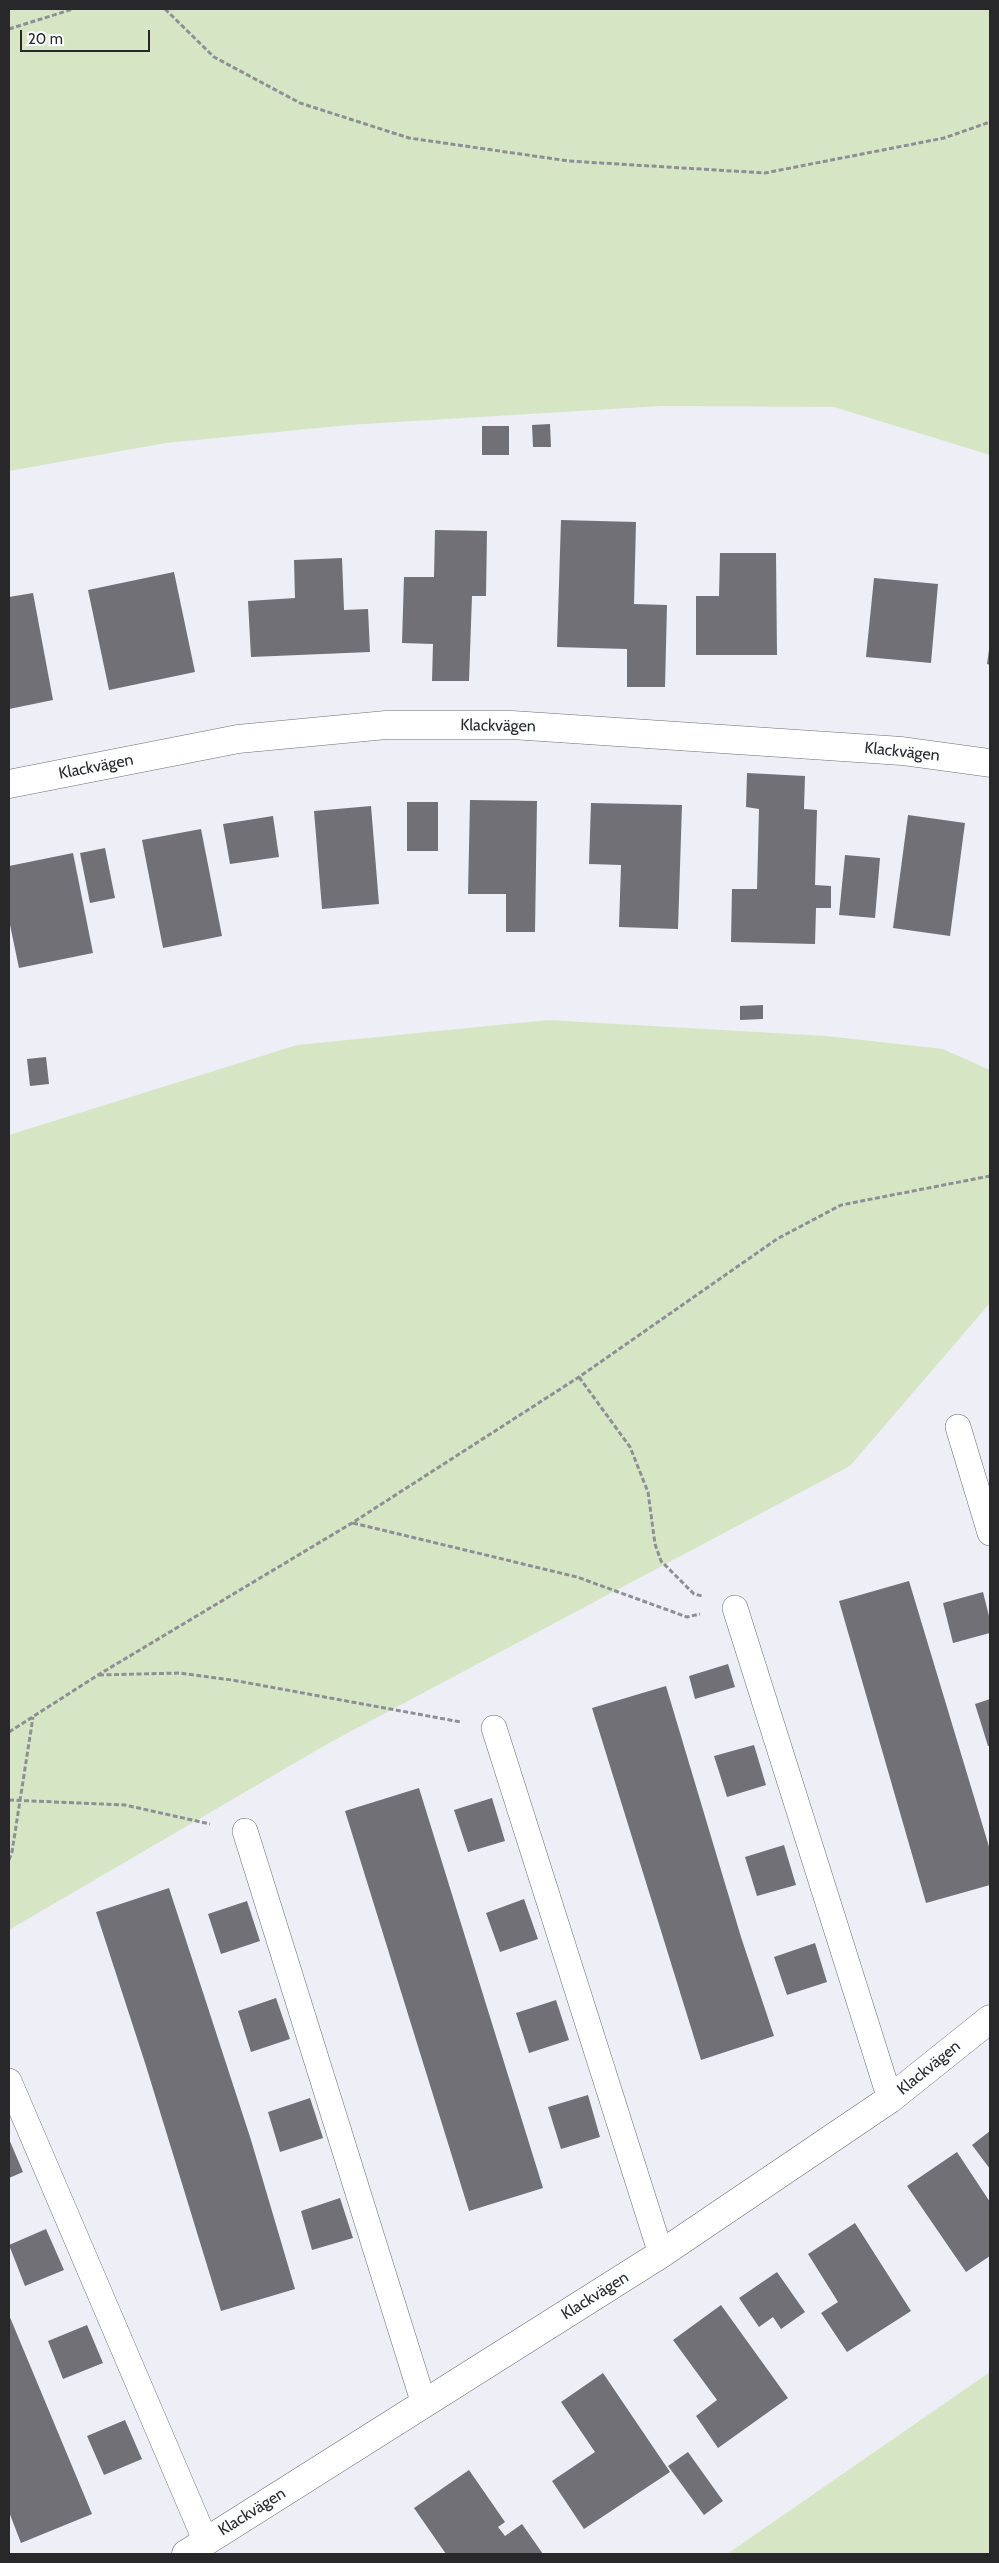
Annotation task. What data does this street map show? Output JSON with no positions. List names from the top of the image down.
{
  "streets": {
    "street": ["Klackvägen"]
  },
  "scale_bar": "20 m"
}
